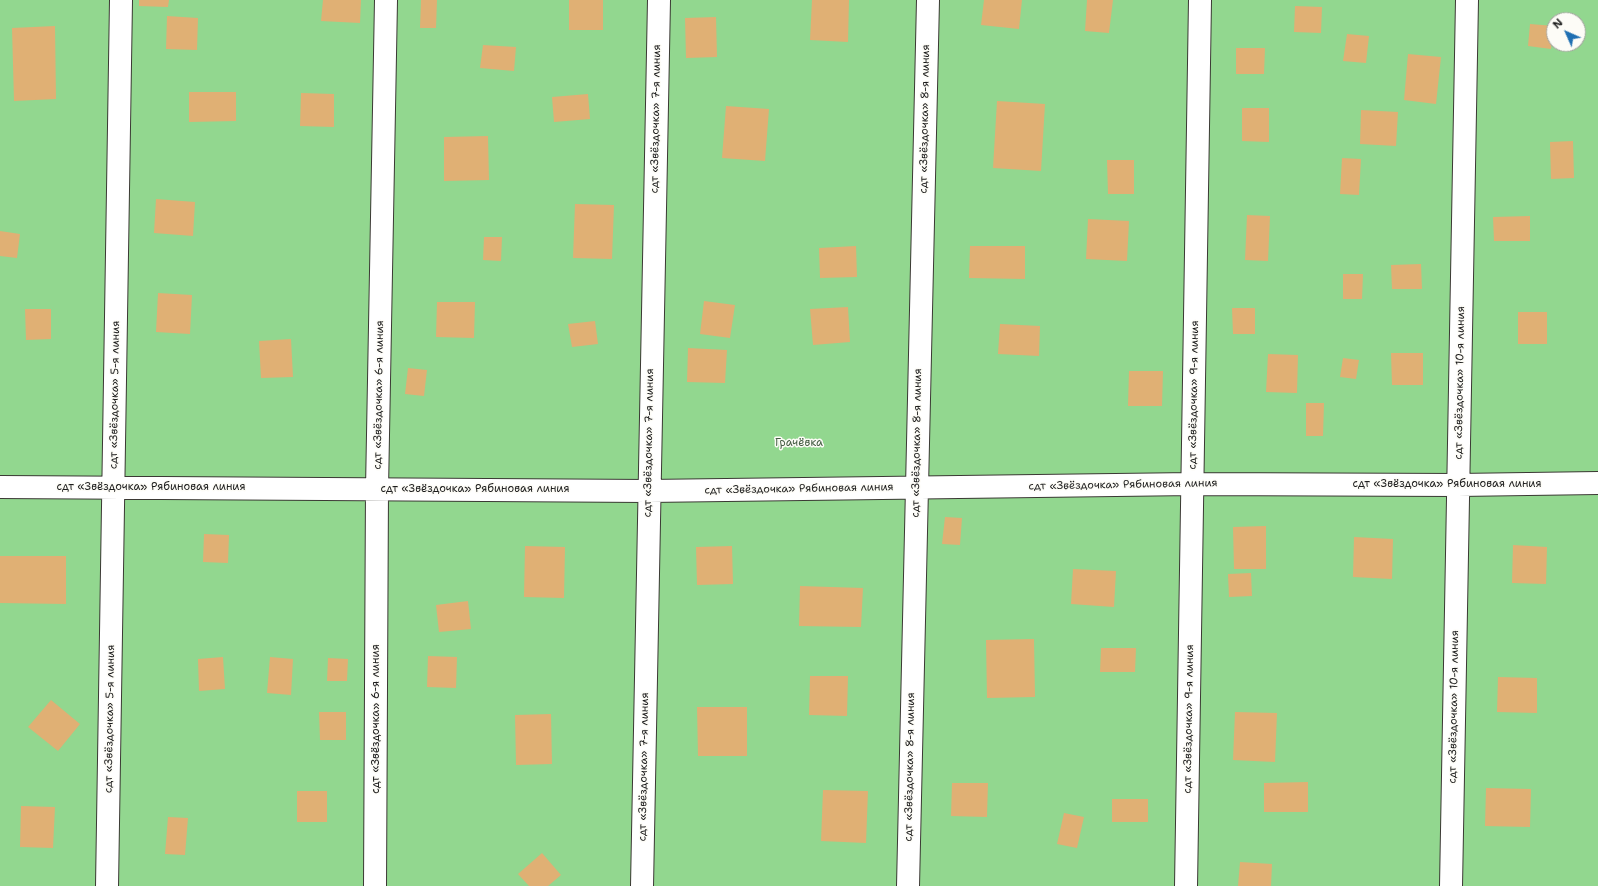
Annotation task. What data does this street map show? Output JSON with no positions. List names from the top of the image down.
{
  "streets": {
    "street": [
      "сдт «Звёздочка» 7-я линия",
      "сдт «Звёздочка» 8-я линия",
      "сдт «Звёздочка» 10-я линия",
      "сдт «Звёздочка» 5-я линия",
      "сдт «Звёздочка» 6-я линия",
      "сдт «Звёздочка» 9-я линия",
      "сдт «Звёздочка» Рябиновая линия"
    ]
  },
  "crossings": [
    ["сдт «Звёздочка» 7-я линия", "сдт «Звёздочка» Рябиновая линия"],
    ["сдт «Звёздочка» 8-я линия", "сдт «Звёздочка» Рябиновая линия"],
    ["сдт «Звёздочка» 10-я линия", "сдт «Звёздочка» Рябиновая линия"],
    ["сдт «Звёздочка» 5-я линия", "сдт «Звёздочка» Рябиновая линия"],
    ["сдт «Звёздочка» 6-я линия", "сдт «Звёздочка» Рябиновая линия"],
    ["сдт «Звёздочка» 9-я линия", "сдт «Звёздочка» Рябиновая линия"]
  ],
  "parks": ["Грачёвка"],
  "north": "top left"
}
